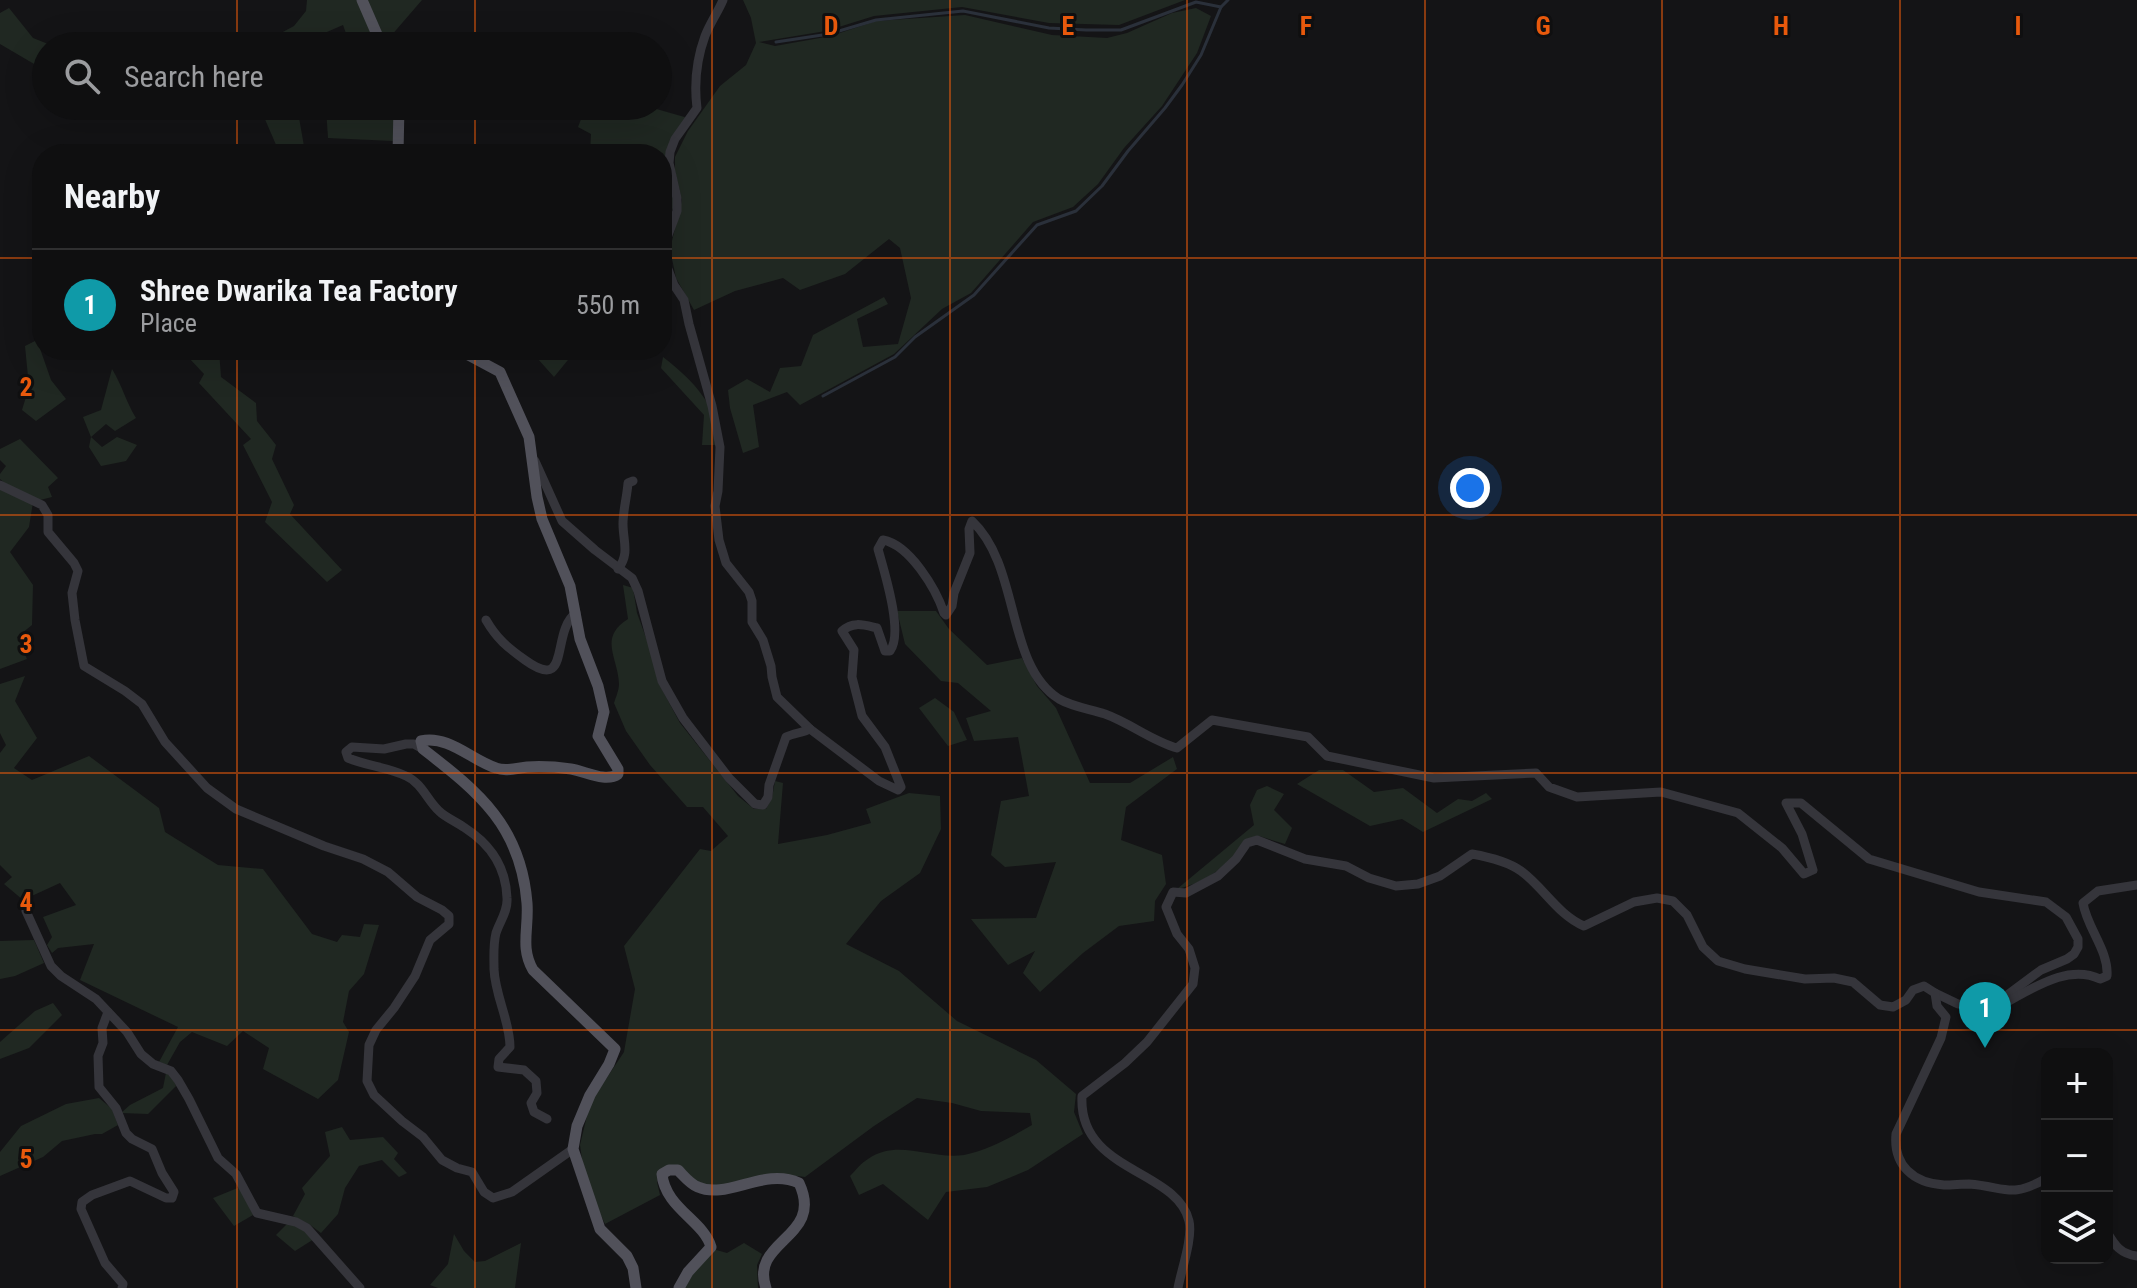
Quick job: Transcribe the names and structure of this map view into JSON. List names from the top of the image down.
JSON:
{
  "page": {
    "search": "Search here",
    "heading": "Nearby",
    "list": [
      {
        "mark": "1",
        "name": "Shree Dwarika Tea Factory",
        "note": "Place",
        "value": "550 m"
      }
    ],
    "pins": "1",
    "map_buttons": ["+", "−"]
  },
  "grid": {
    "columns": [
      "D",
      "E",
      "F",
      "G",
      "H",
      "I"
    ],
    "rows": [
      "2",
      "3",
      "4",
      "5"
    ]
  }
}
